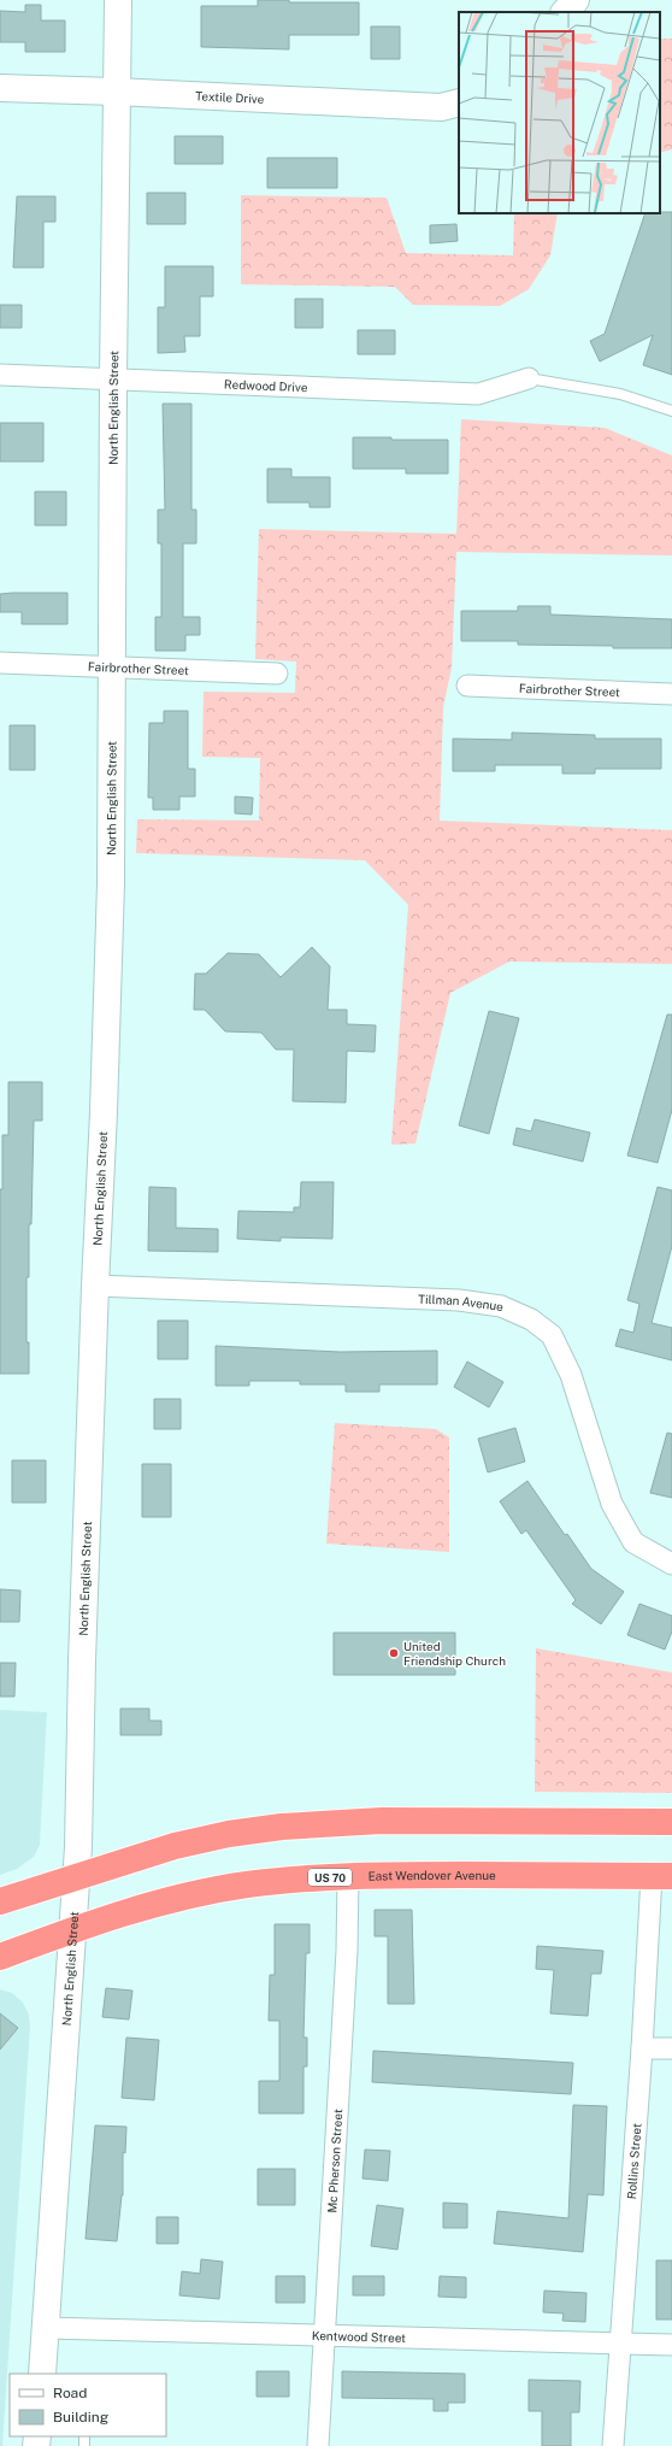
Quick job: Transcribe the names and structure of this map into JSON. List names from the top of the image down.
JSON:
{
  "streets": {
    "highway": ["East Wendover Avenue", "US 70"],
    "street": [
      "Textile Drive",
      "Redwood Drive",
      "North English Street",
      "Fairbrother Street",
      "Tillman Avenue",
      "Rollins Street",
      "Mc Pherson Street",
      "Kentwood Street"
    ]
  },
  "crossings": [
    ["Textile Drive", "North English Street"],
    ["Redwood Drive", "North English Street"],
    ["North English Street", "Fairbrother Street"],
    ["North English Street", "Tillman Avenue"],
    ["North English Street", "East Wendover Avenue"],
    ["North English Street", "Kentwood Street"],
    ["East Wendover Avenue", "Rollins Street"],
    ["East Wendover Avenue", "Mc Pherson Street"],
    ["Rollins Street", "Kentwood Street"],
    ["Mc Pherson Street", "Kentwood Street"]
  ],
  "places": ["United Friendship Church"],
  "legend": ["Road", "Building"]
}
